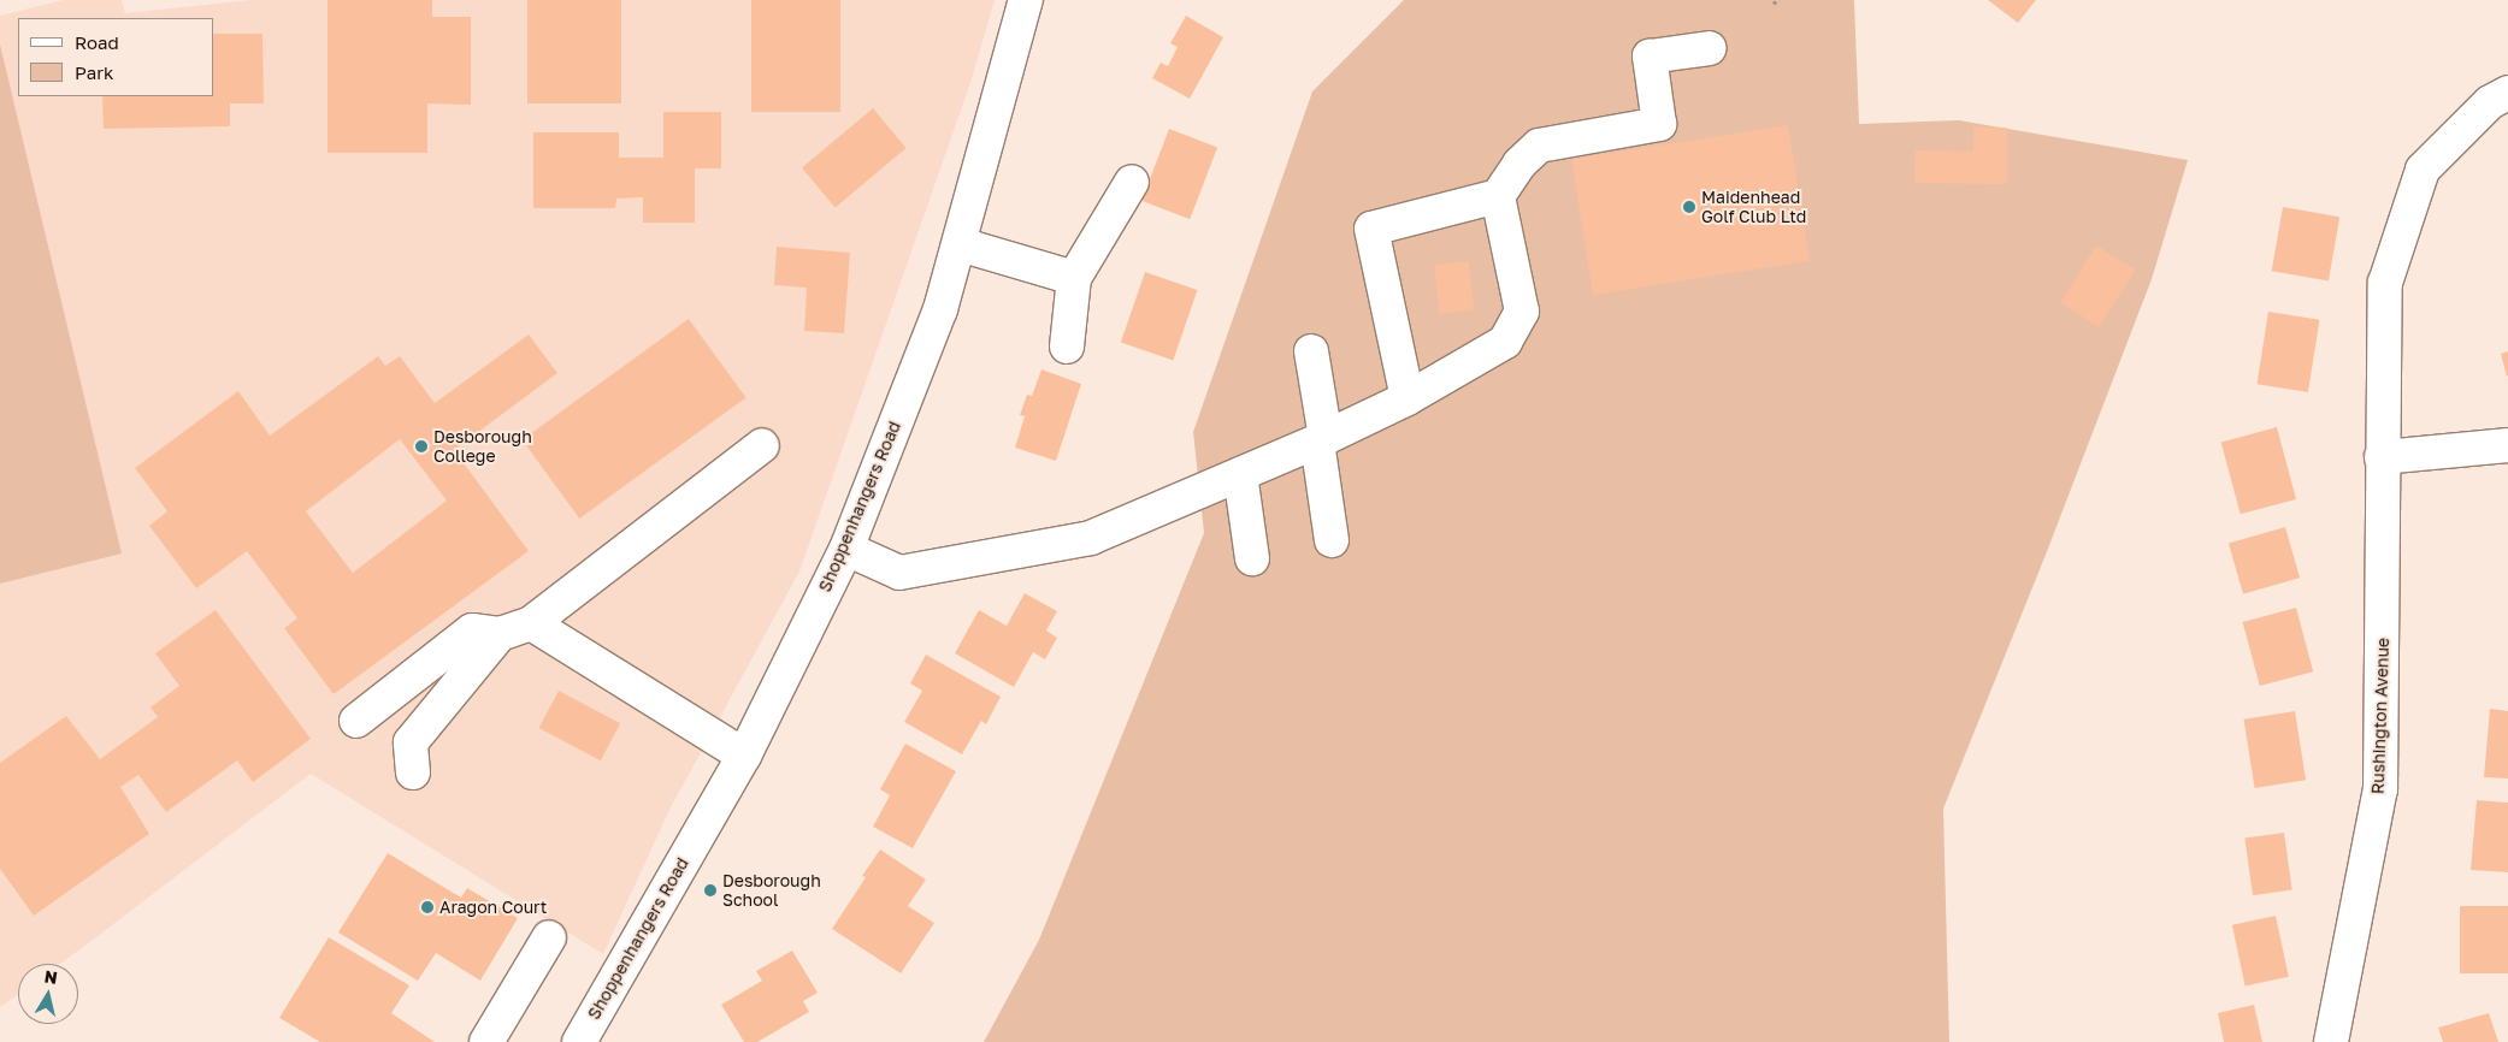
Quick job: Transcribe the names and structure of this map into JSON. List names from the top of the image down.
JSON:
{
  "streets": {
    "street": ["Shoppenhangers Road", "Rushington Avenue"]
  },
  "places": [
    "Maidenhead Golf Club Ltd",
    "Desborough College",
    "Desborough School",
    "Aragon Court"
  ],
  "legend": ["Road", "Park"],
  "north": "top"
}
